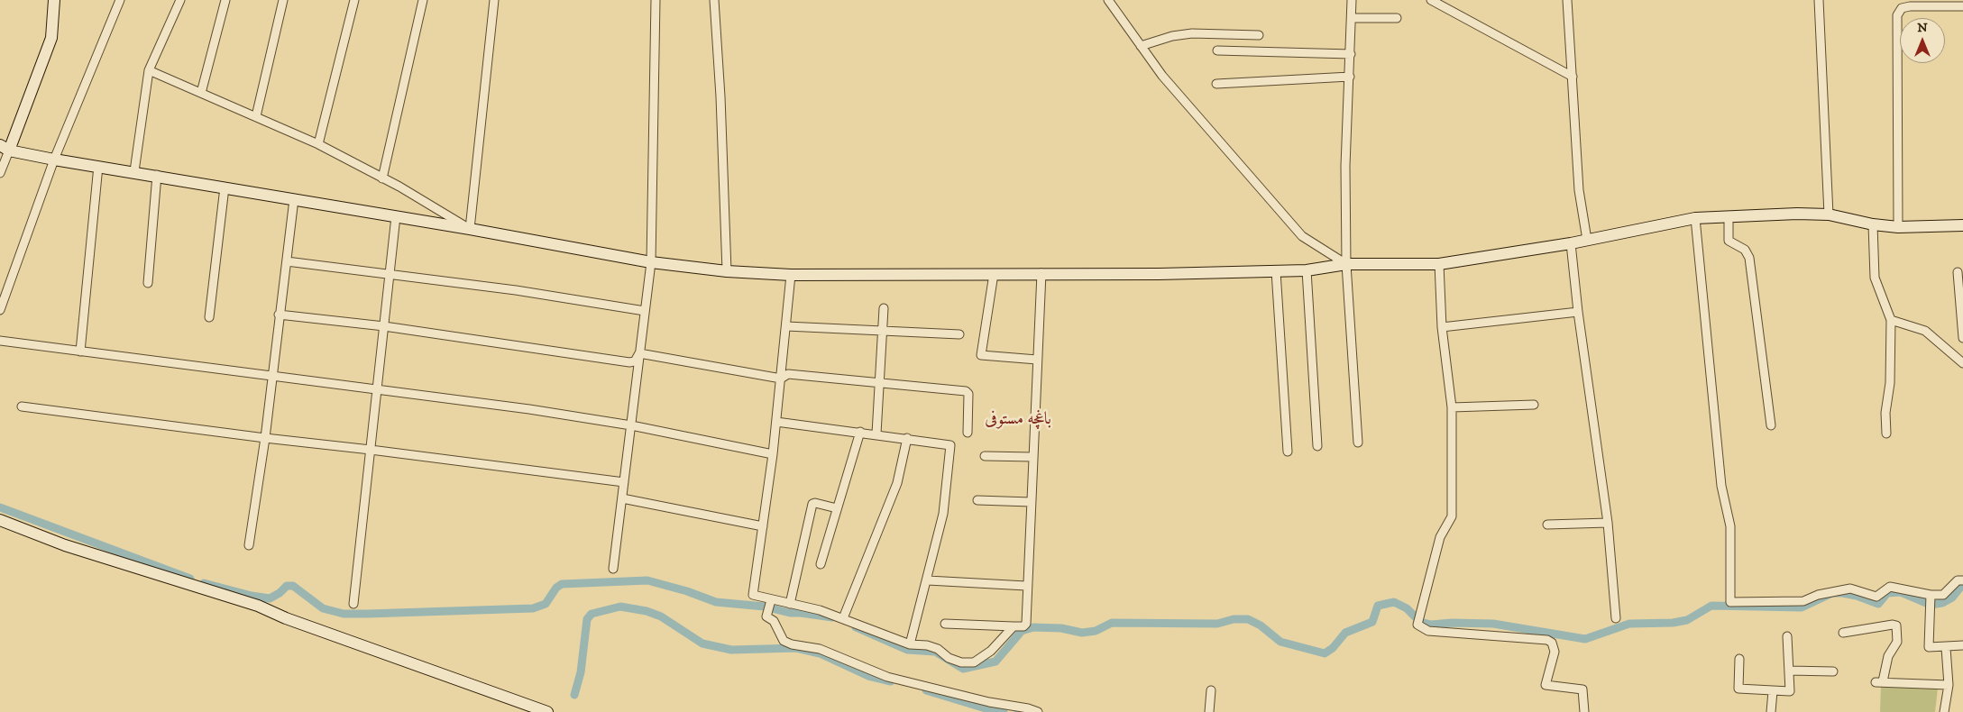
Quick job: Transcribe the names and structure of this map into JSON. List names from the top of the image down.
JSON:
{
  "districts": ["باغچه مستوفی"],
  "north": "top"
}
